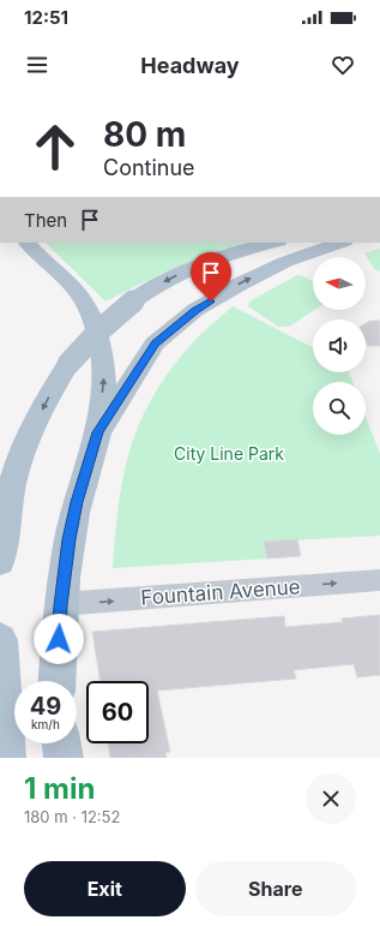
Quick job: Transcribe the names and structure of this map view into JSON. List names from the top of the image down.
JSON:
{
  "streets": {
    "street": ["Fountain Avenue"]
  },
  "one_way": ["Fountain Avenue"],
  "parks": ["City Line Park"],
  "north": "left",
  "page": {
    "status": "12:51",
    "header": "Headway",
    "turn": ["80 m", "Continue"],
    "then": "Then",
    "speed": "49 km/h",
    "limit": "60",
    "heading": ["1 min", "180 m · 12:52"],
    "buttons": ["Exit", "Share"]
  }
}
